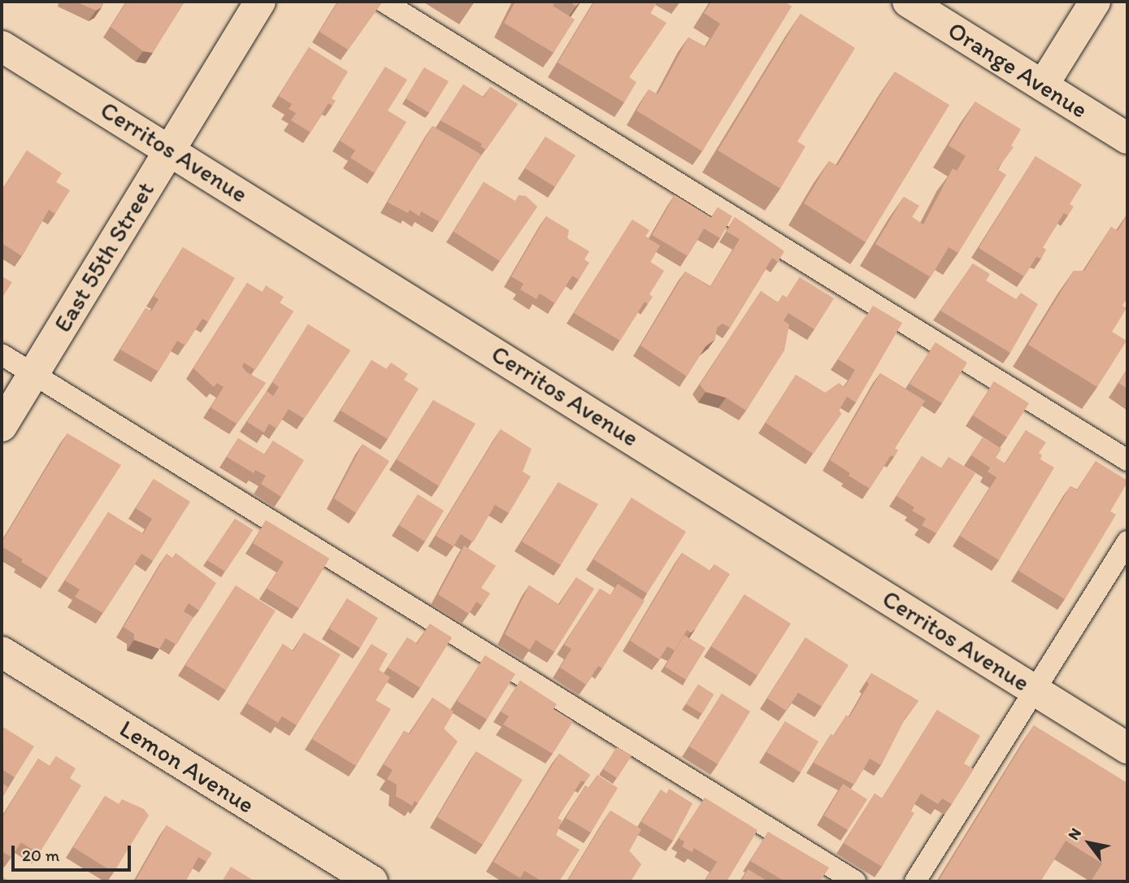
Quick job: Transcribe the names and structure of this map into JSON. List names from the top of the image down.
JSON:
{
  "streets": {
    "street": [
      "Orange Avenue",
      "Cerritos Avenue",
      "East 55th Street",
      "Lemon Avenue"
    ]
  },
  "crossings": [
    ["Cerritos Avenue", "East 55th Street"]
  ],
  "scale_bar": "20 m",
  "north": "top left"
}
